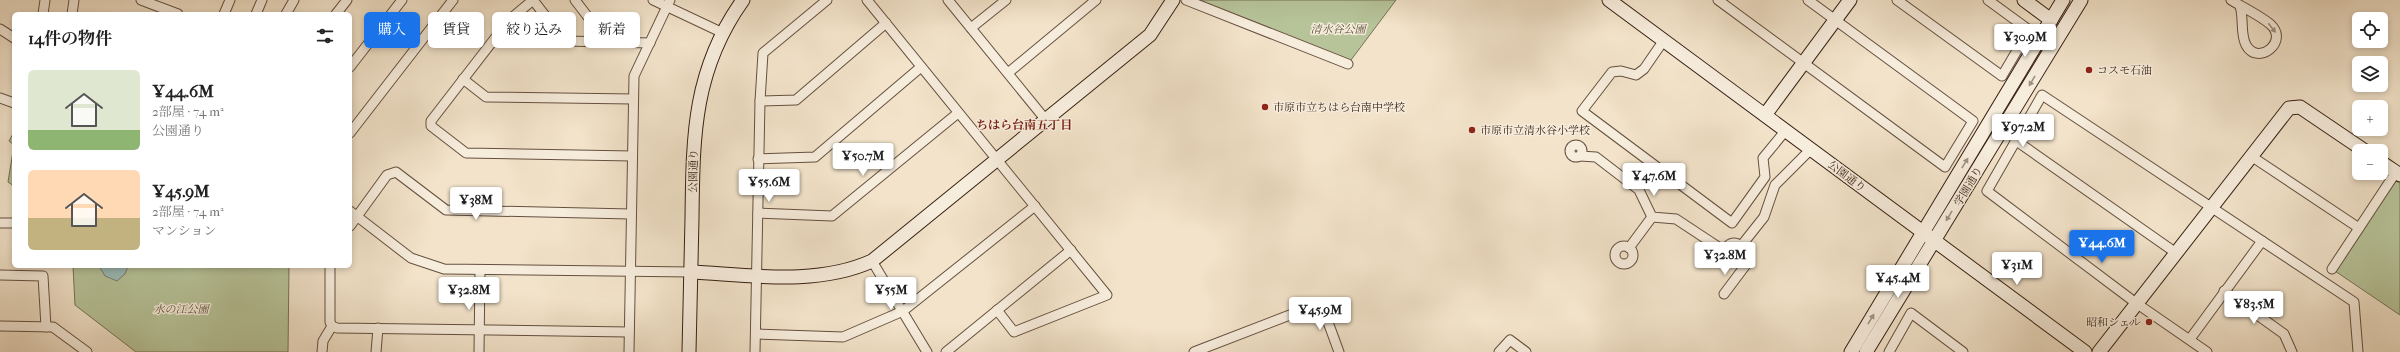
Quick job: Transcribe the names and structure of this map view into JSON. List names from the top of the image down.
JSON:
{
  "streets": {
    "street": ["公園通り", "学園通り"]
  },
  "crossings": [
    ["公園通り", "学園通り"]
  ],
  "districts": ["ちはら台南五丁目"],
  "parks": ["清水谷公園", "水の江公園"],
  "places": [
    "コスモ石油",
    "市原市立ちはら台南中学校",
    "市原市立清水谷小学校",
    "昭和シェル"
  ],
  "page": {
    "map_buttons": ["+", "−"],
    "chip": [
      "購入",
      "賃貸",
      "絞り込み",
      "新着"
    ],
    "heading": "14件の物件",
    "price": [
      "¥30.9M",
      "¥97.2M",
      "¥50.7M",
      "¥47.6M",
      "¥55.6M",
      "¥38M",
      "¥44.6M",
      "¥32.8M",
      "¥31M",
      "¥45.4M",
      "¥32.8M",
      "¥55M",
      "¥83.5M",
      "¥45.9M"
    ],
    "list": [
      {
        "name": "¥44.6M",
        "note": "2部屋 · 74 m² · 公園通り"
      },
      {
        "name": "¥45.9M",
        "note": "2部屋 · 74 m² · マンション"
      }
    ]
  }
}
